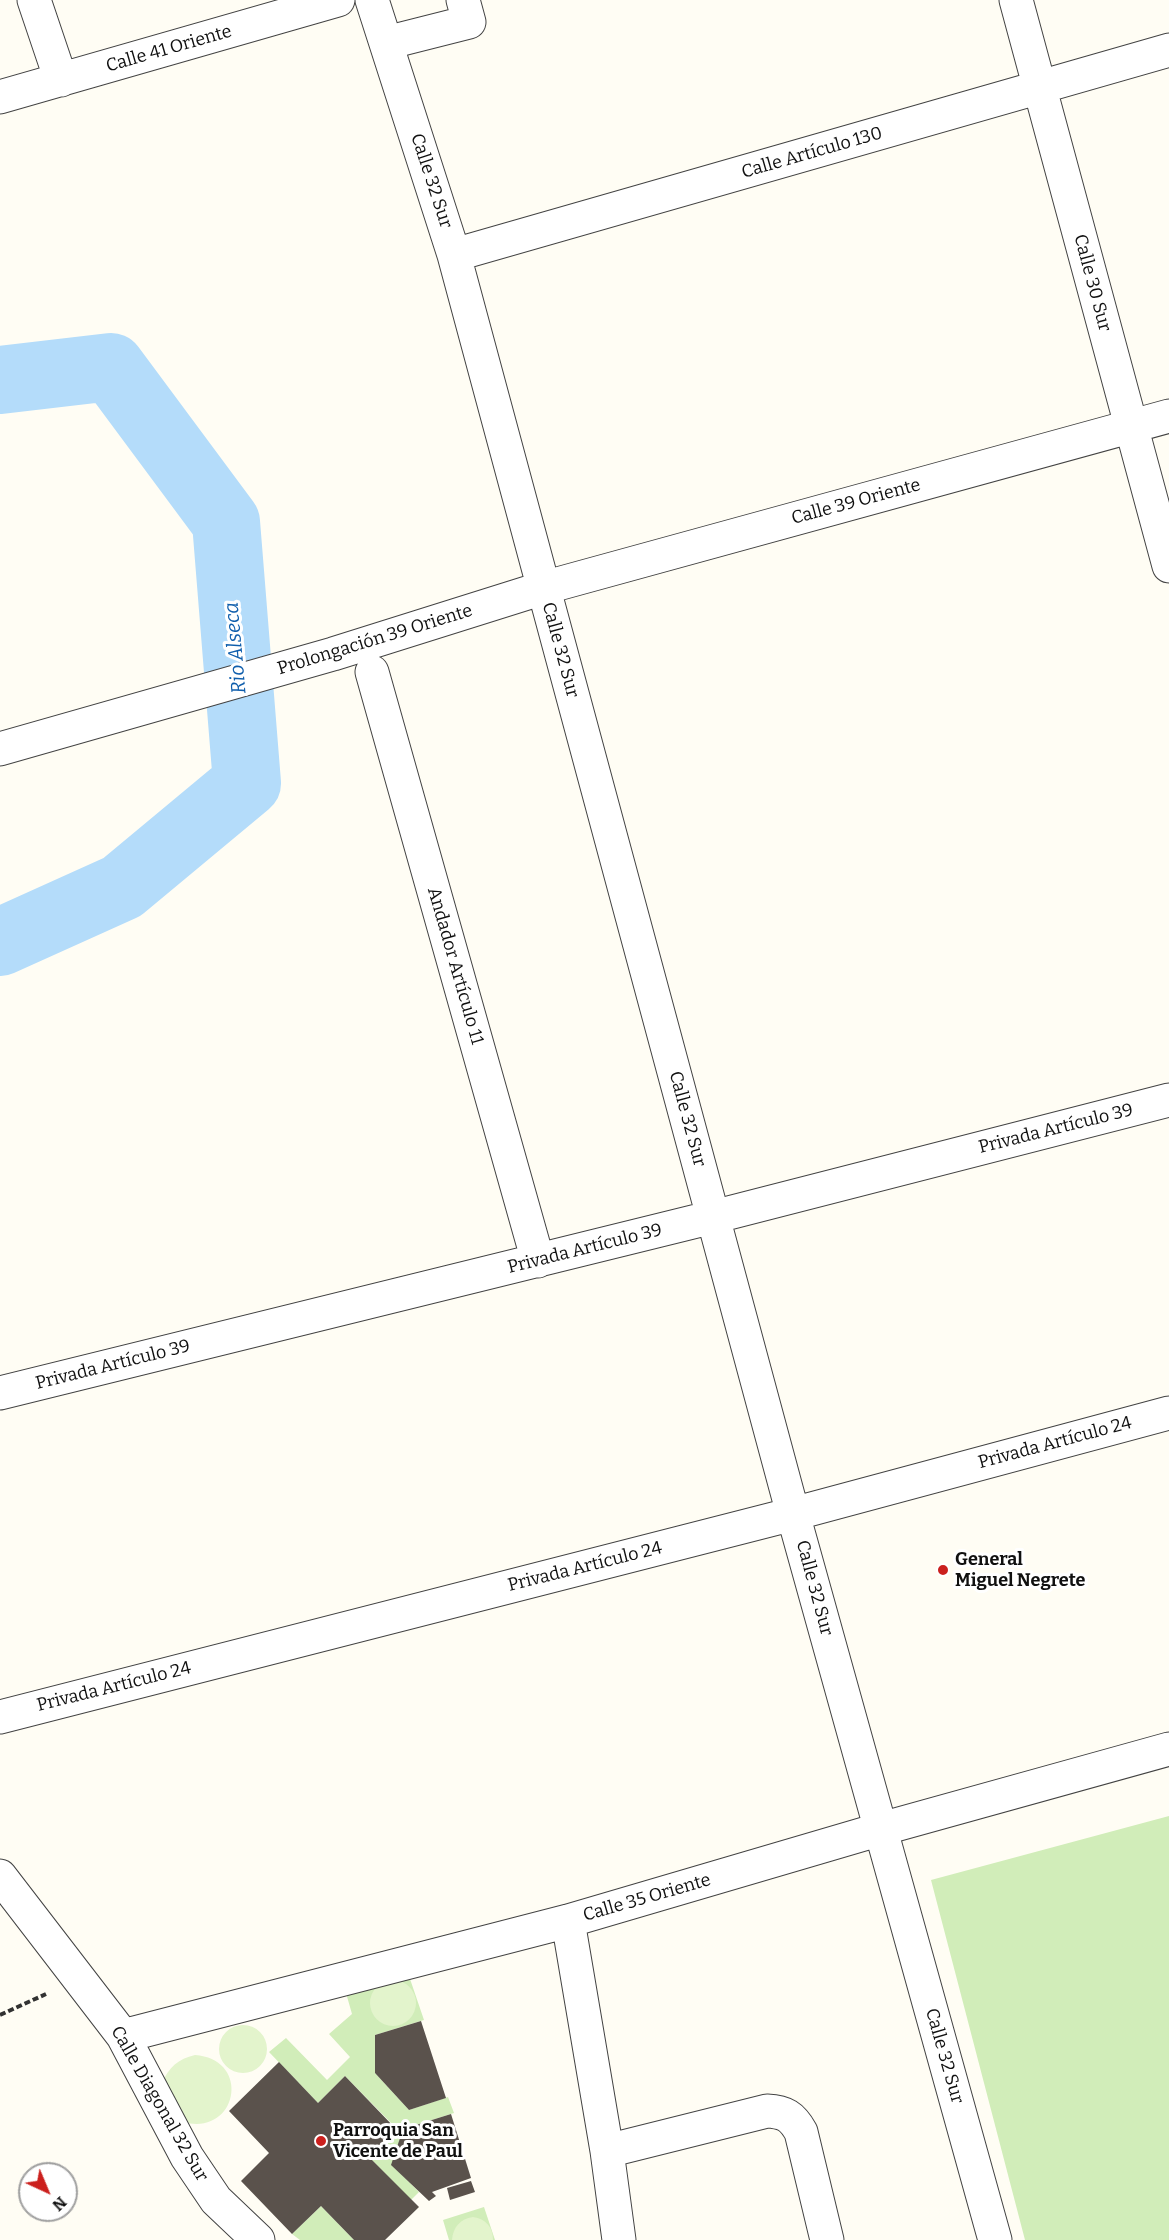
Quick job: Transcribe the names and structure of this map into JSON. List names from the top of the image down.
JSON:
{
  "streets": {
    "street": [
      "Calle 41 Oriente",
      "Calle Artículo 130",
      "Calle 32 Sur",
      "Calle 30 Sur",
      "Calle 39 Oriente",
      "Prolongación 39 Oriente",
      "Andador Artículo 11",
      "Privada Artículo 39",
      "Privada Artículo 24",
      "Calle 35 Oriente",
      "Calle Diagonal 32 Sur"
    ]
  },
  "crossings": [
    ["Calle Artículo 130", "Calle 32 Sur"],
    ["Calle Artículo 130", "Calle 30 Sur"],
    ["Calle 32 Sur", "Calle 39 Oriente"],
    ["Calle 32 Sur", "Prolongación 39 Oriente"],
    ["Calle 32 Sur", "Privada Artículo 39"],
    ["Calle 32 Sur", "Privada Artículo 24"],
    ["Calle 32 Sur", "Calle 35 Oriente"],
    ["Calle 30 Sur", "Calle 39 Oriente"],
    ["Calle 39 Oriente", "Prolongación 39 Oriente"],
    ["Andador Artículo 11", "Privada Artículo 39"],
    ["Calle 35 Oriente", "Calle Diagonal 32 Sur"]
  ],
  "water": ["Rio Alseca"],
  "places": ["General Miguel Negrete", "Parroquia San Vicente de Paul"],
  "north": "bottom right"
}
